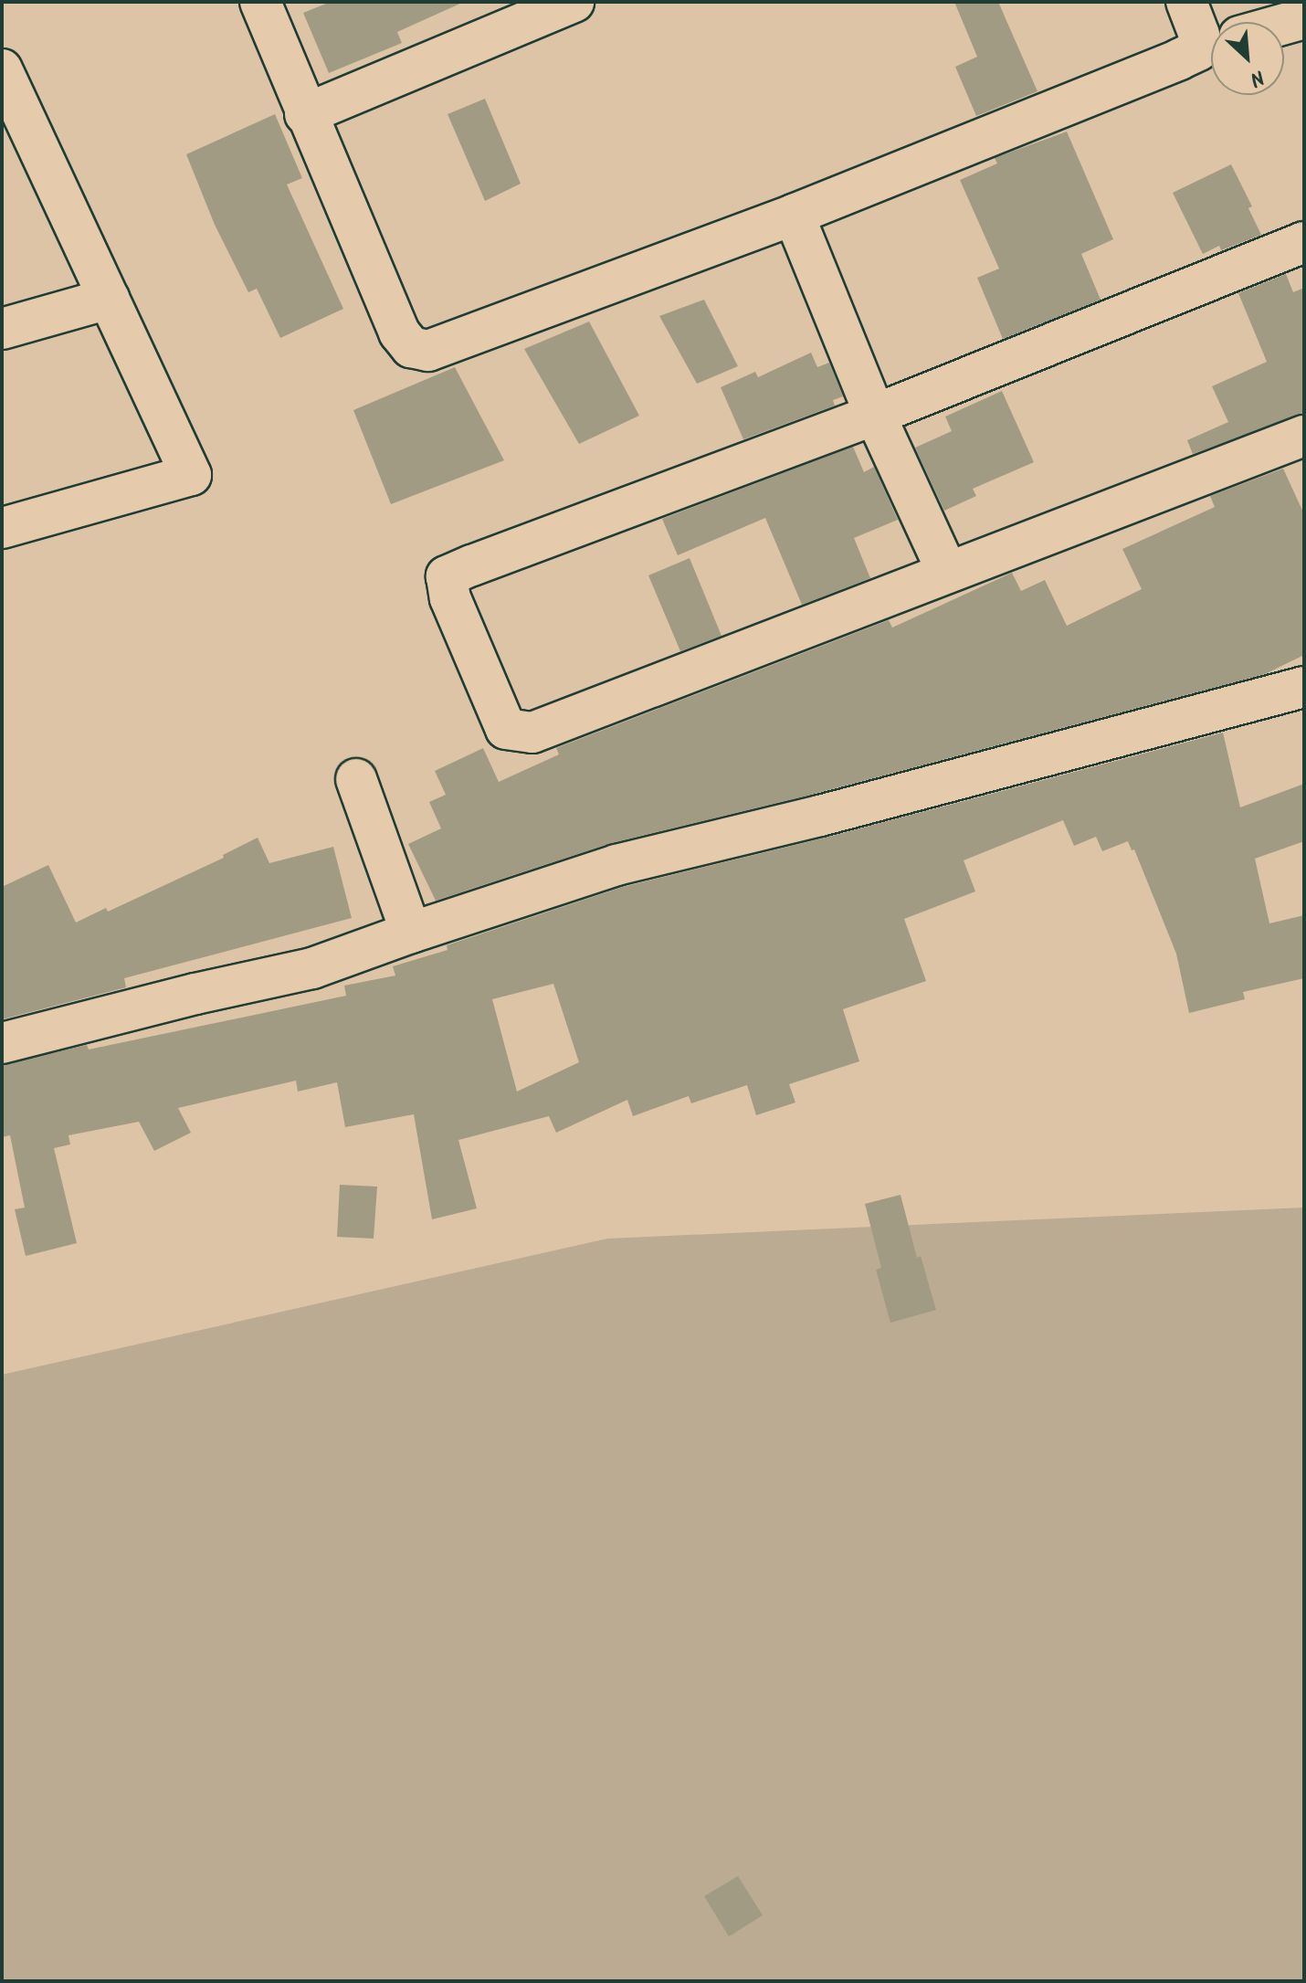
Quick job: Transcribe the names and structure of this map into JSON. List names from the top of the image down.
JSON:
{
  "north": "bottom right"
}
